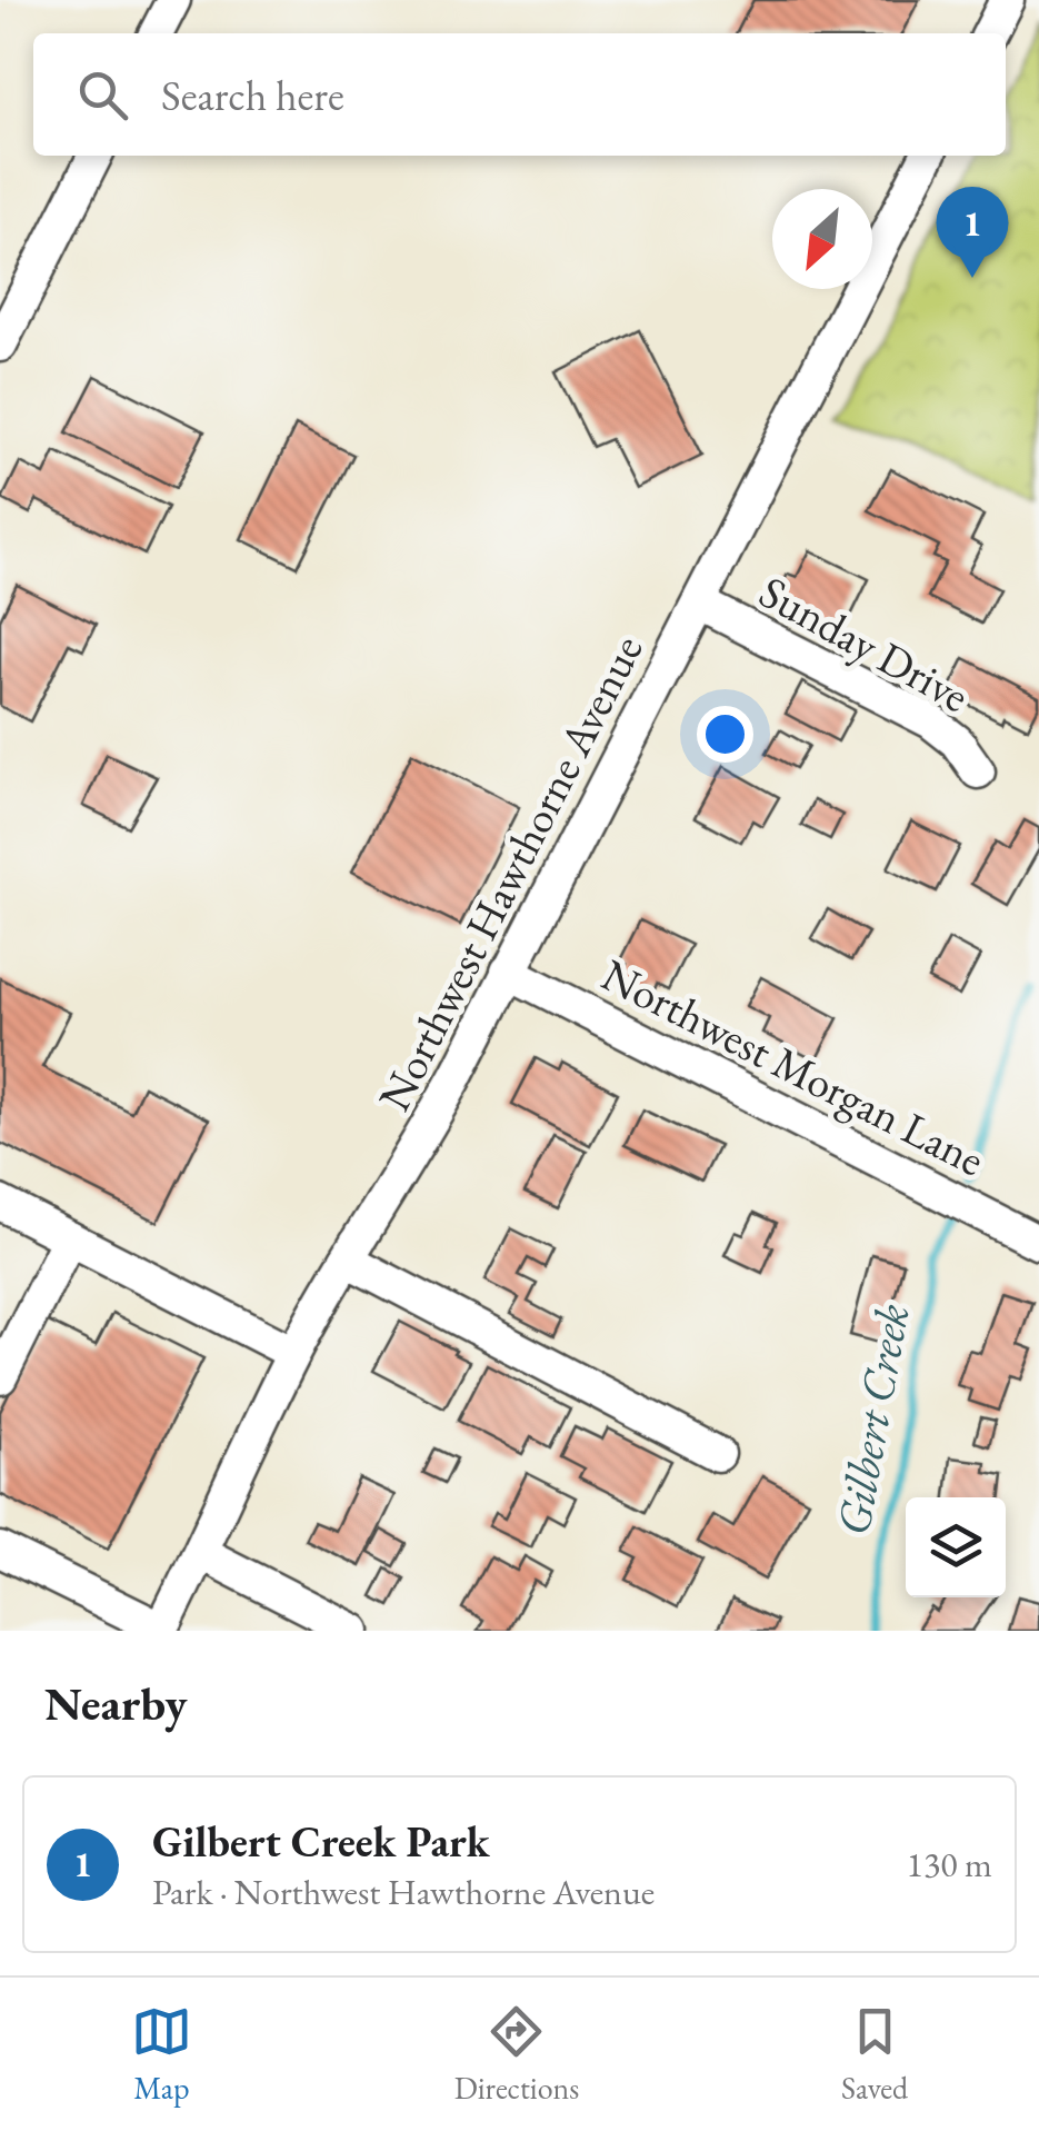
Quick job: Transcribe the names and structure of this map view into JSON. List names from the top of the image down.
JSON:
{
  "streets": {
    "street": ["Sunday Drive", "Northwest Hawthorne Avenue", "Northwest Morgan Lane"]
  },
  "crossings": [
    ["Sunday Drive", "Northwest Hawthorne Avenue"],
    ["Northwest Hawthorne Avenue", "Northwest Morgan Lane"]
  ],
  "water": ["Gilbert Creek"],
  "north": "bottom left",
  "page": {
    "search": "Search here",
    "pins": "1",
    "heading": "Nearby",
    "list": [
      {
        "mark": "1",
        "name": "Gilbert Creek Park",
        "note": "Park · Northwest Hawthorne Avenue",
        "value": "130 m"
      }
    ],
    "nav": ["Map", "Directions", "Saved"]
  }
}
